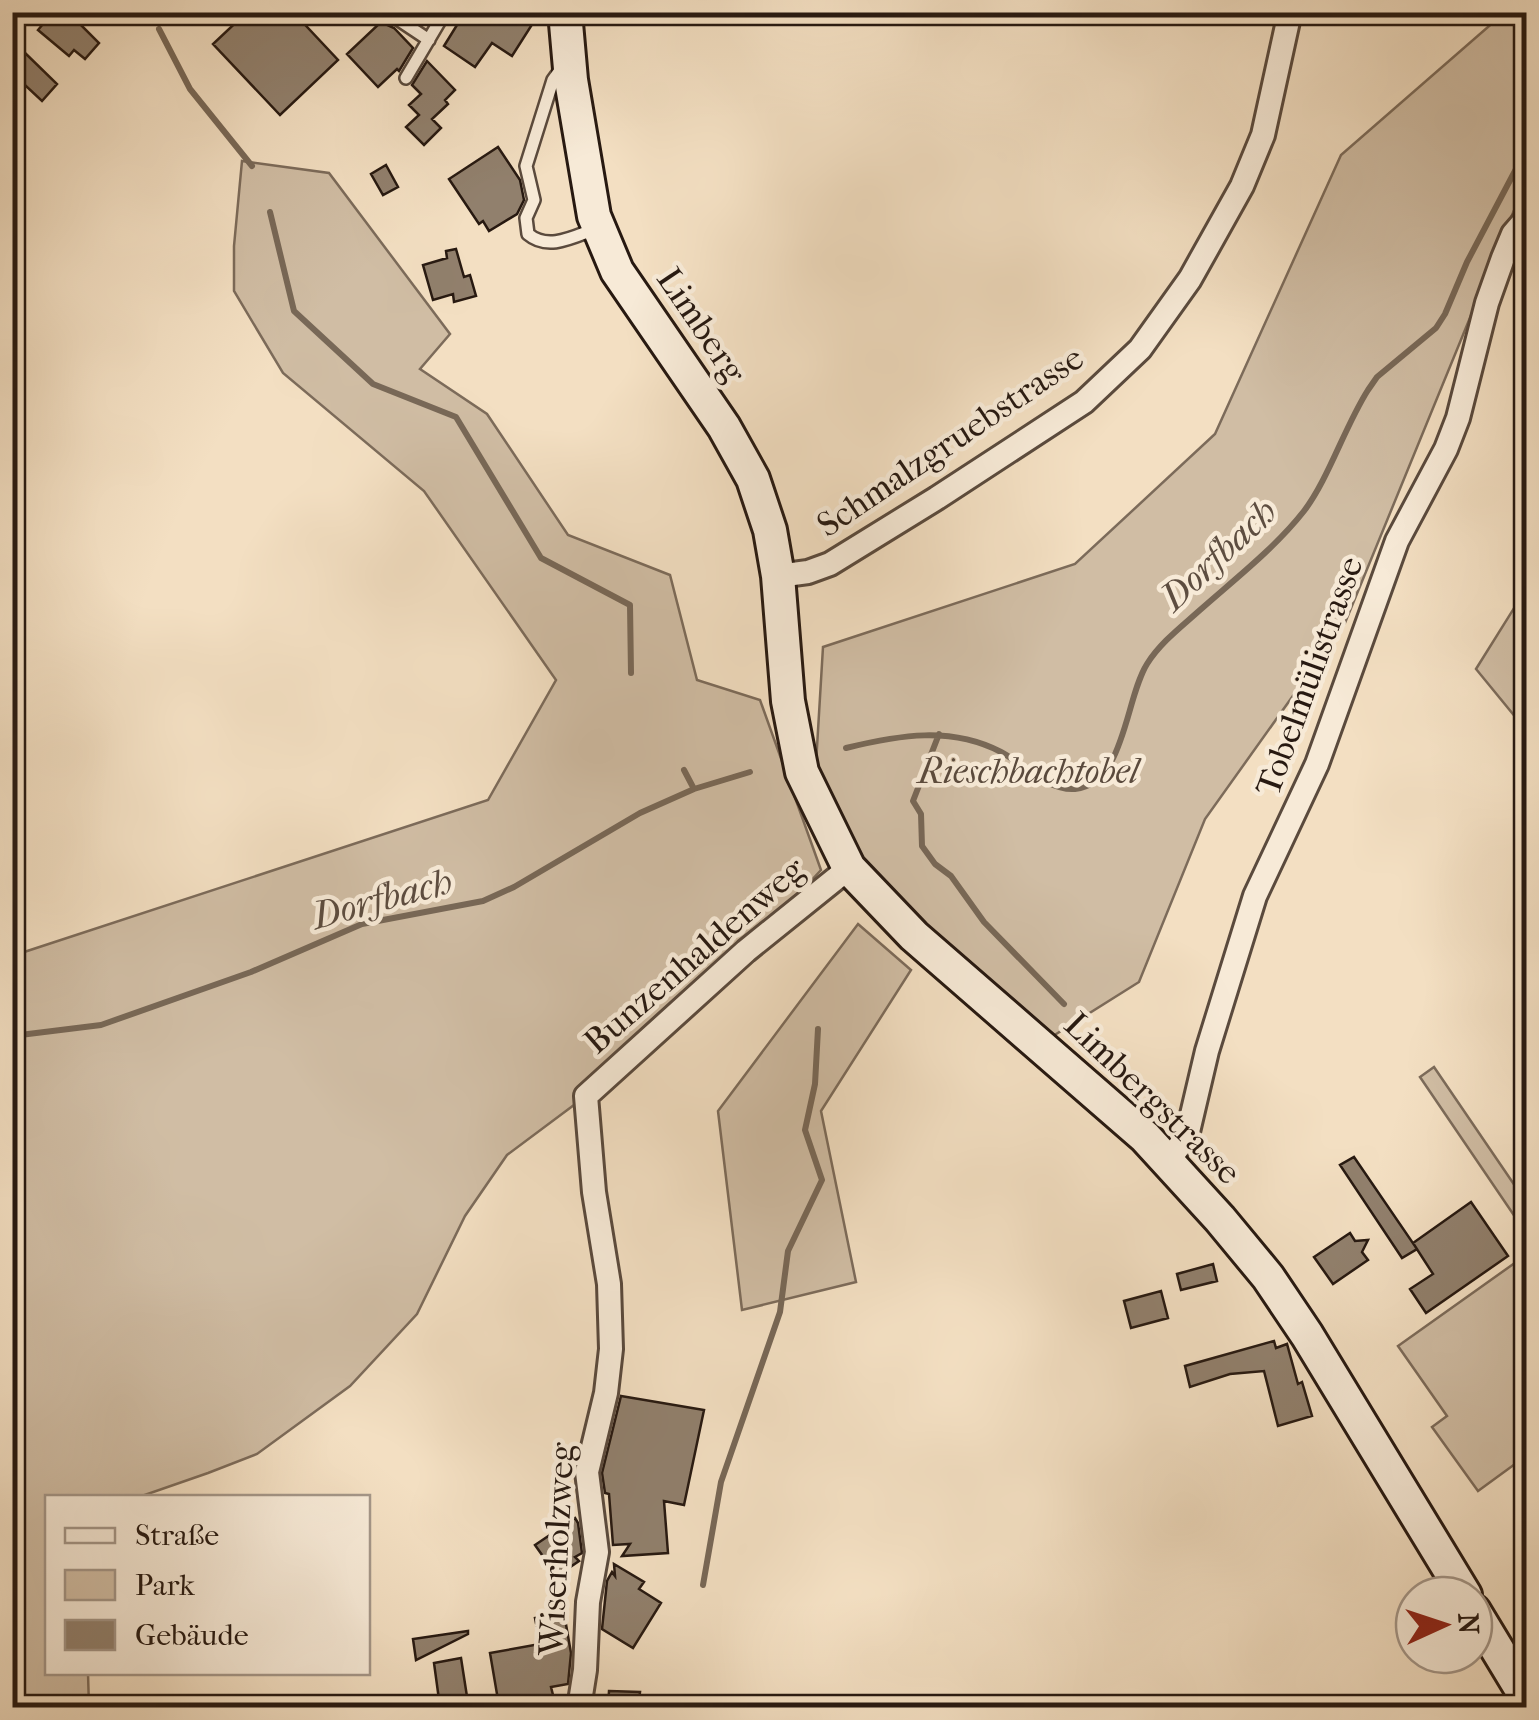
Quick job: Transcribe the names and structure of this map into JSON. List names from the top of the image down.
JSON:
{
  "streets": {
    "street": [
      "Limberg",
      "Schmalzgruebstrasse",
      "Tobelmülistrasse",
      "Bunzenhaldenweg",
      "Limbergstrasse",
      "Wiserholzweg"
    ]
  },
  "crossings": [
    ["Limberg", "Schmalzgruebstrasse"],
    ["Limberg", "Limbergstrasse"],
    ["Tobelmülistrasse", "Limbergstrasse"],
    ["Bunzenhaldenweg", "Limbergstrasse"],
    ["Bunzenhaldenweg", "Wiserholzweg"]
  ],
  "water": ["Dorfbach"],
  "parks": ["Rieschbachtobel"],
  "legend": ["Straße", "Park", "Gebäude"],
  "north": "right"
}
